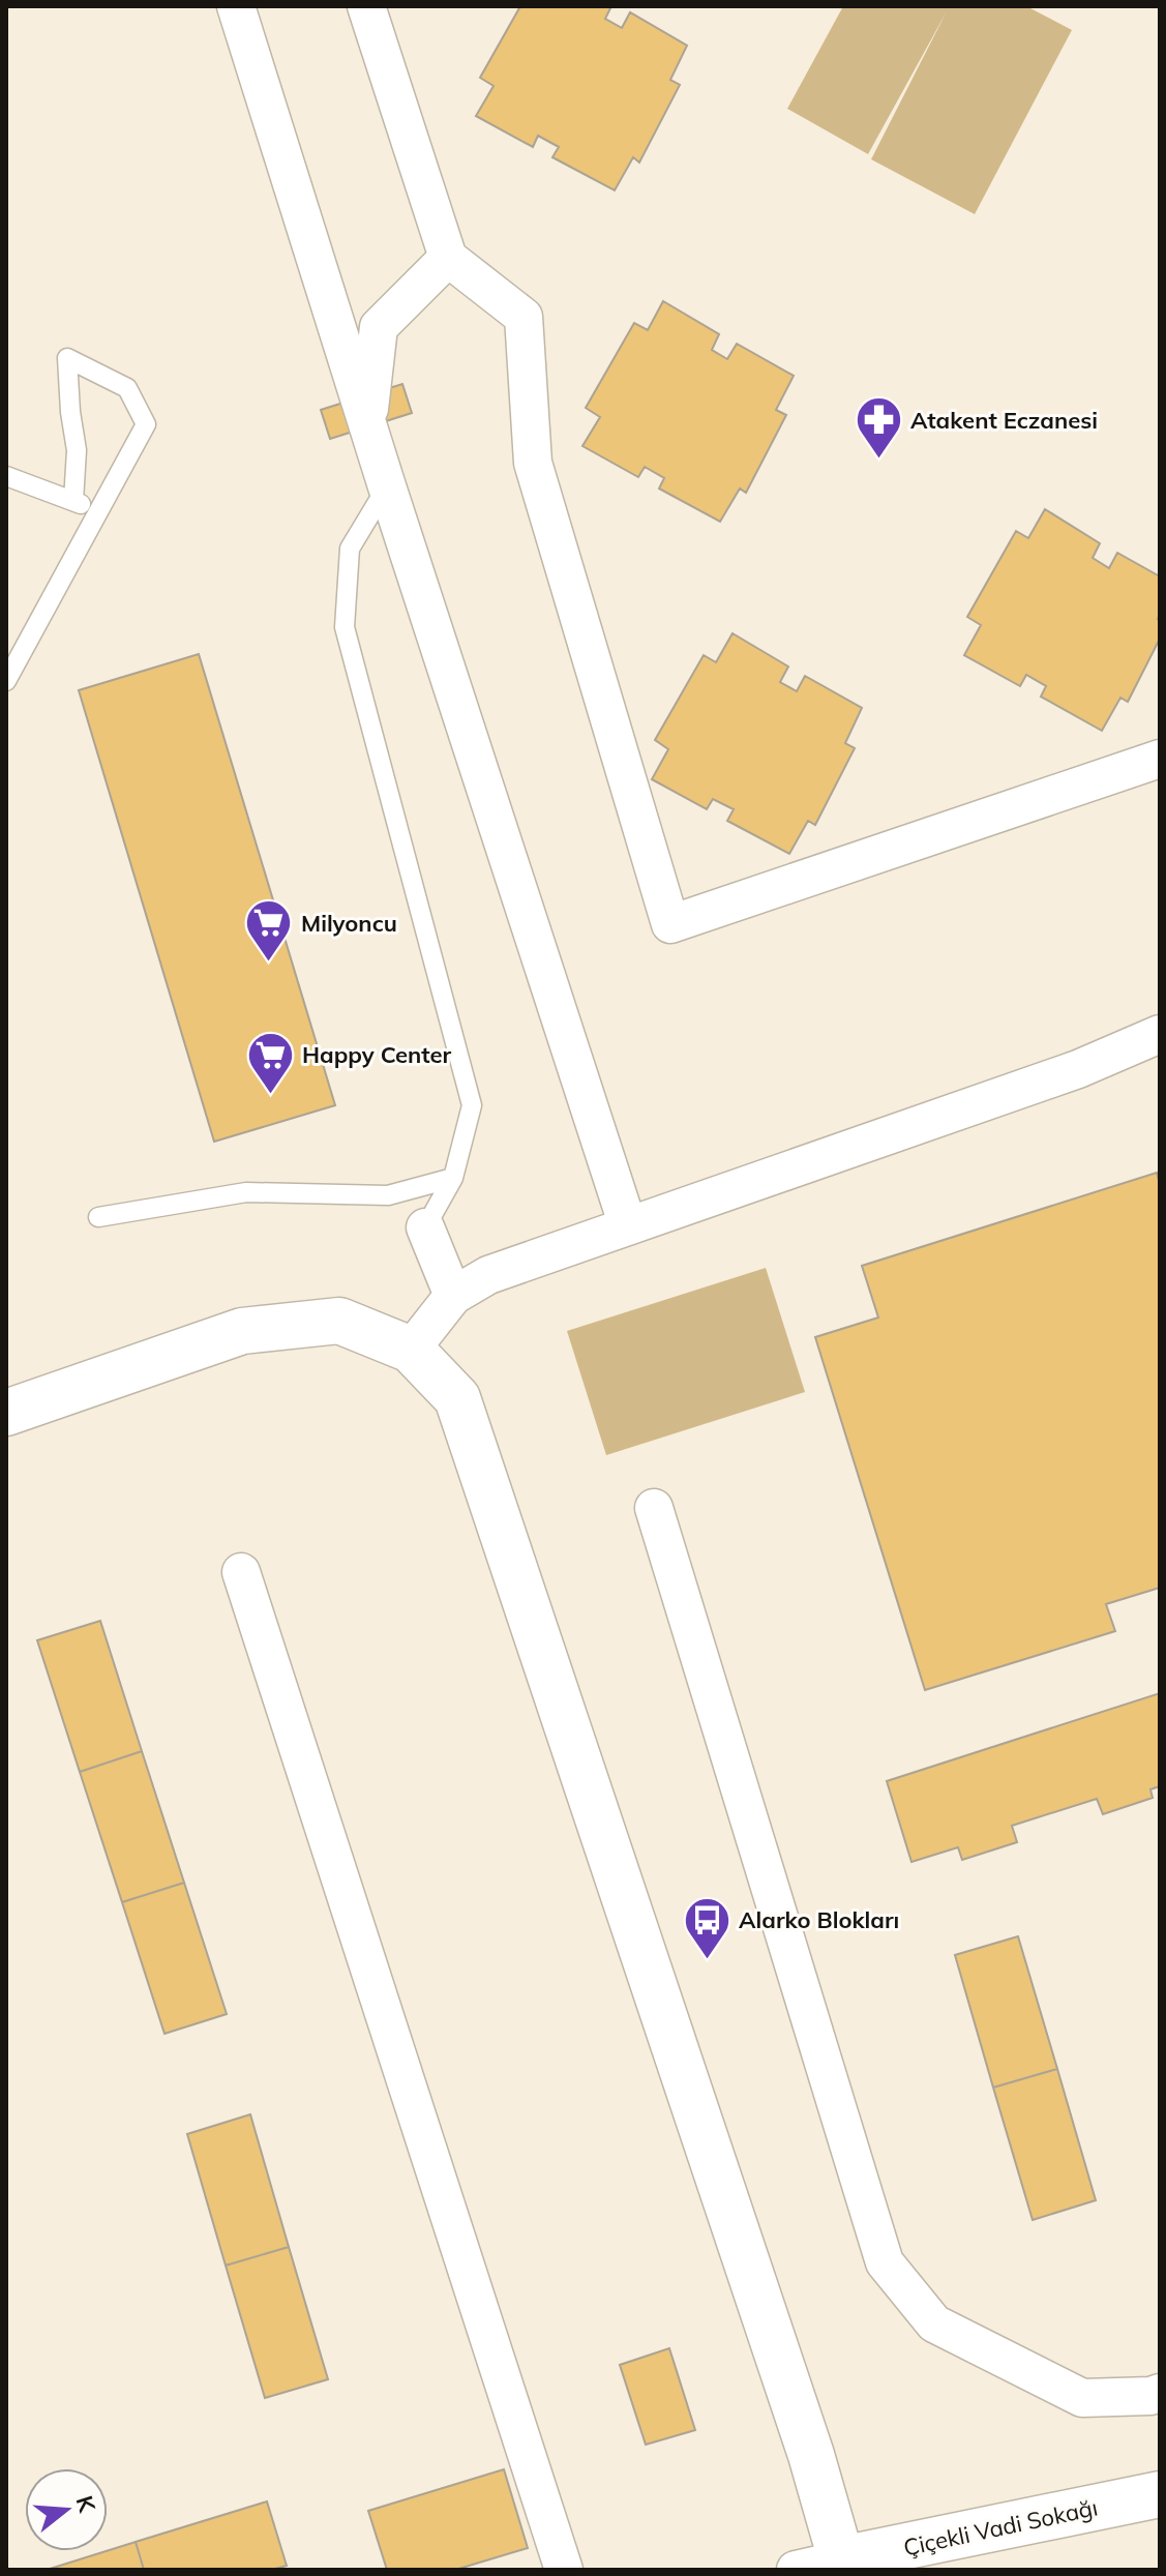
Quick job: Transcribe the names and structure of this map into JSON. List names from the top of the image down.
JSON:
{
  "streets": {
    "street": ["Çiçekli Vadi Sokağı"]
  },
  "places": {
    "pharmacy": ["Atakent Eczanesi"],
    "supermarket": ["Milyoncu", "Happy Center"],
    "bus stop": ["Alarko Blokları"]
  },
  "north": "right"
}
